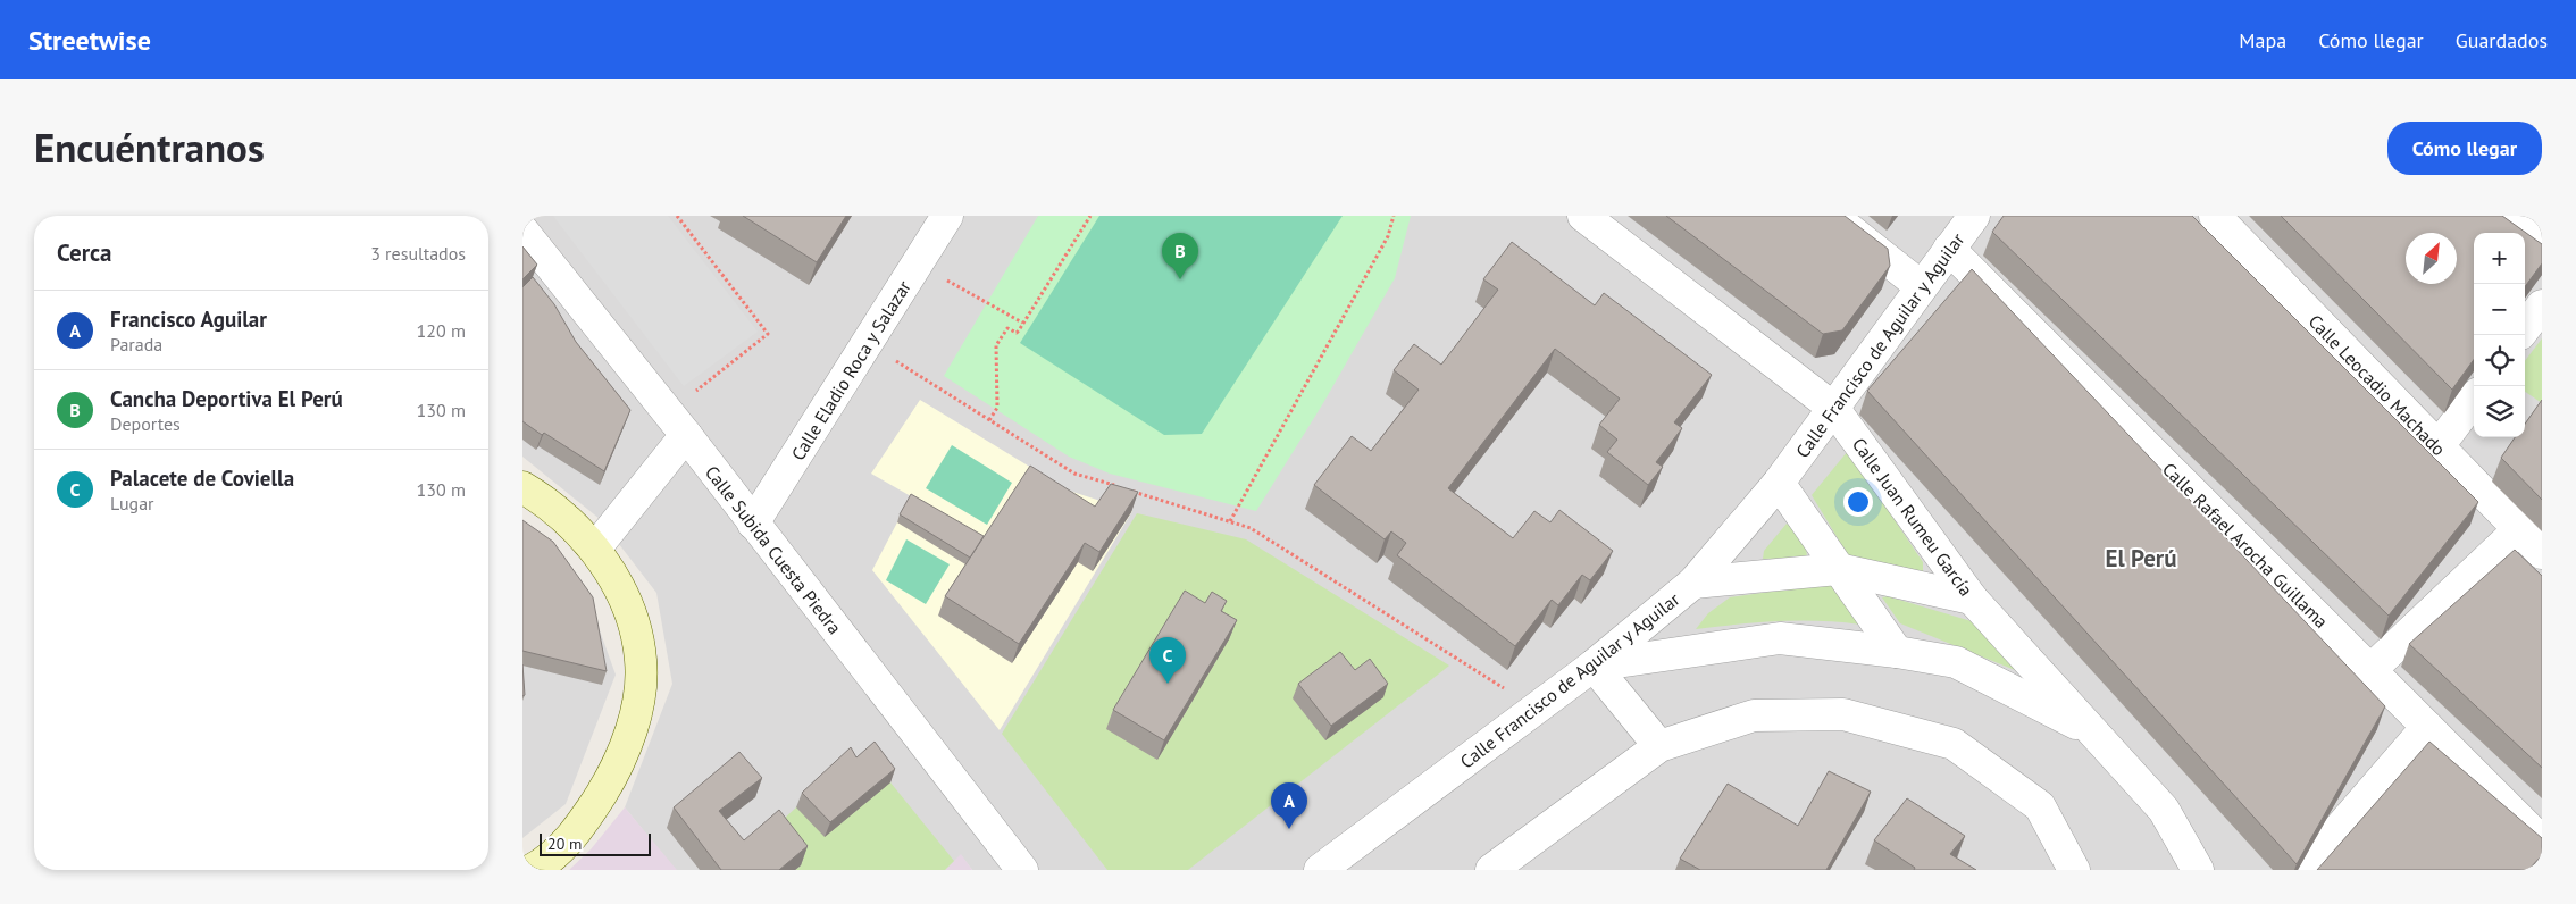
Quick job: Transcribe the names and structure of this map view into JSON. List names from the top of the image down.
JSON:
{
  "streets": {
    "street": [
      "Calle Francisco de Aguilar y Aguilar",
      "Calle Eladio Roca y Salazar",
      "Calle Leocadio Machado",
      "Calle Juan Rumeu García",
      "Calle Rafael Arocha Guillama",
      "Calle Subida Cuesta Piedra"
    ]
  },
  "crossings": [
    ["Calle Francisco de Aguilar y Aguilar", "Calle Juan Rumeu García"],
    ["Calle Francisco de Aguilar y Aguilar", "Calle Rafael Arocha Guillama"],
    ["Calle Eladio Roca y Salazar", "Calle Subida Cuesta Piedra"]
  ],
  "districts": ["El Perú"],
  "scale_bar": "20 m",
  "north": "top right",
  "page": {
    "header": "Streetwise",
    "nav": ["Mapa", "Cómo llegar", "Guardados"],
    "title": "Encuéntranos",
    "buttons": "Cómo llegar",
    "heading": ["Cerca", "3 resultados"],
    "map_buttons": ["+", "−"],
    "pins": ["B", "C", "A"],
    "list": [
      {
        "mark": "A",
        "name": "Francisco Aguilar",
        "note": "Parada",
        "value": "120 m"
      },
      {
        "mark": "B",
        "name": "Cancha Deportiva El Perú",
        "note": "Deportes",
        "value": "130 m"
      },
      {
        "mark": "C",
        "name": "Palacete de Coviella",
        "note": "Lugar",
        "value": "130 m"
      }
    ],
    "scale": "20 m"
  }
}
